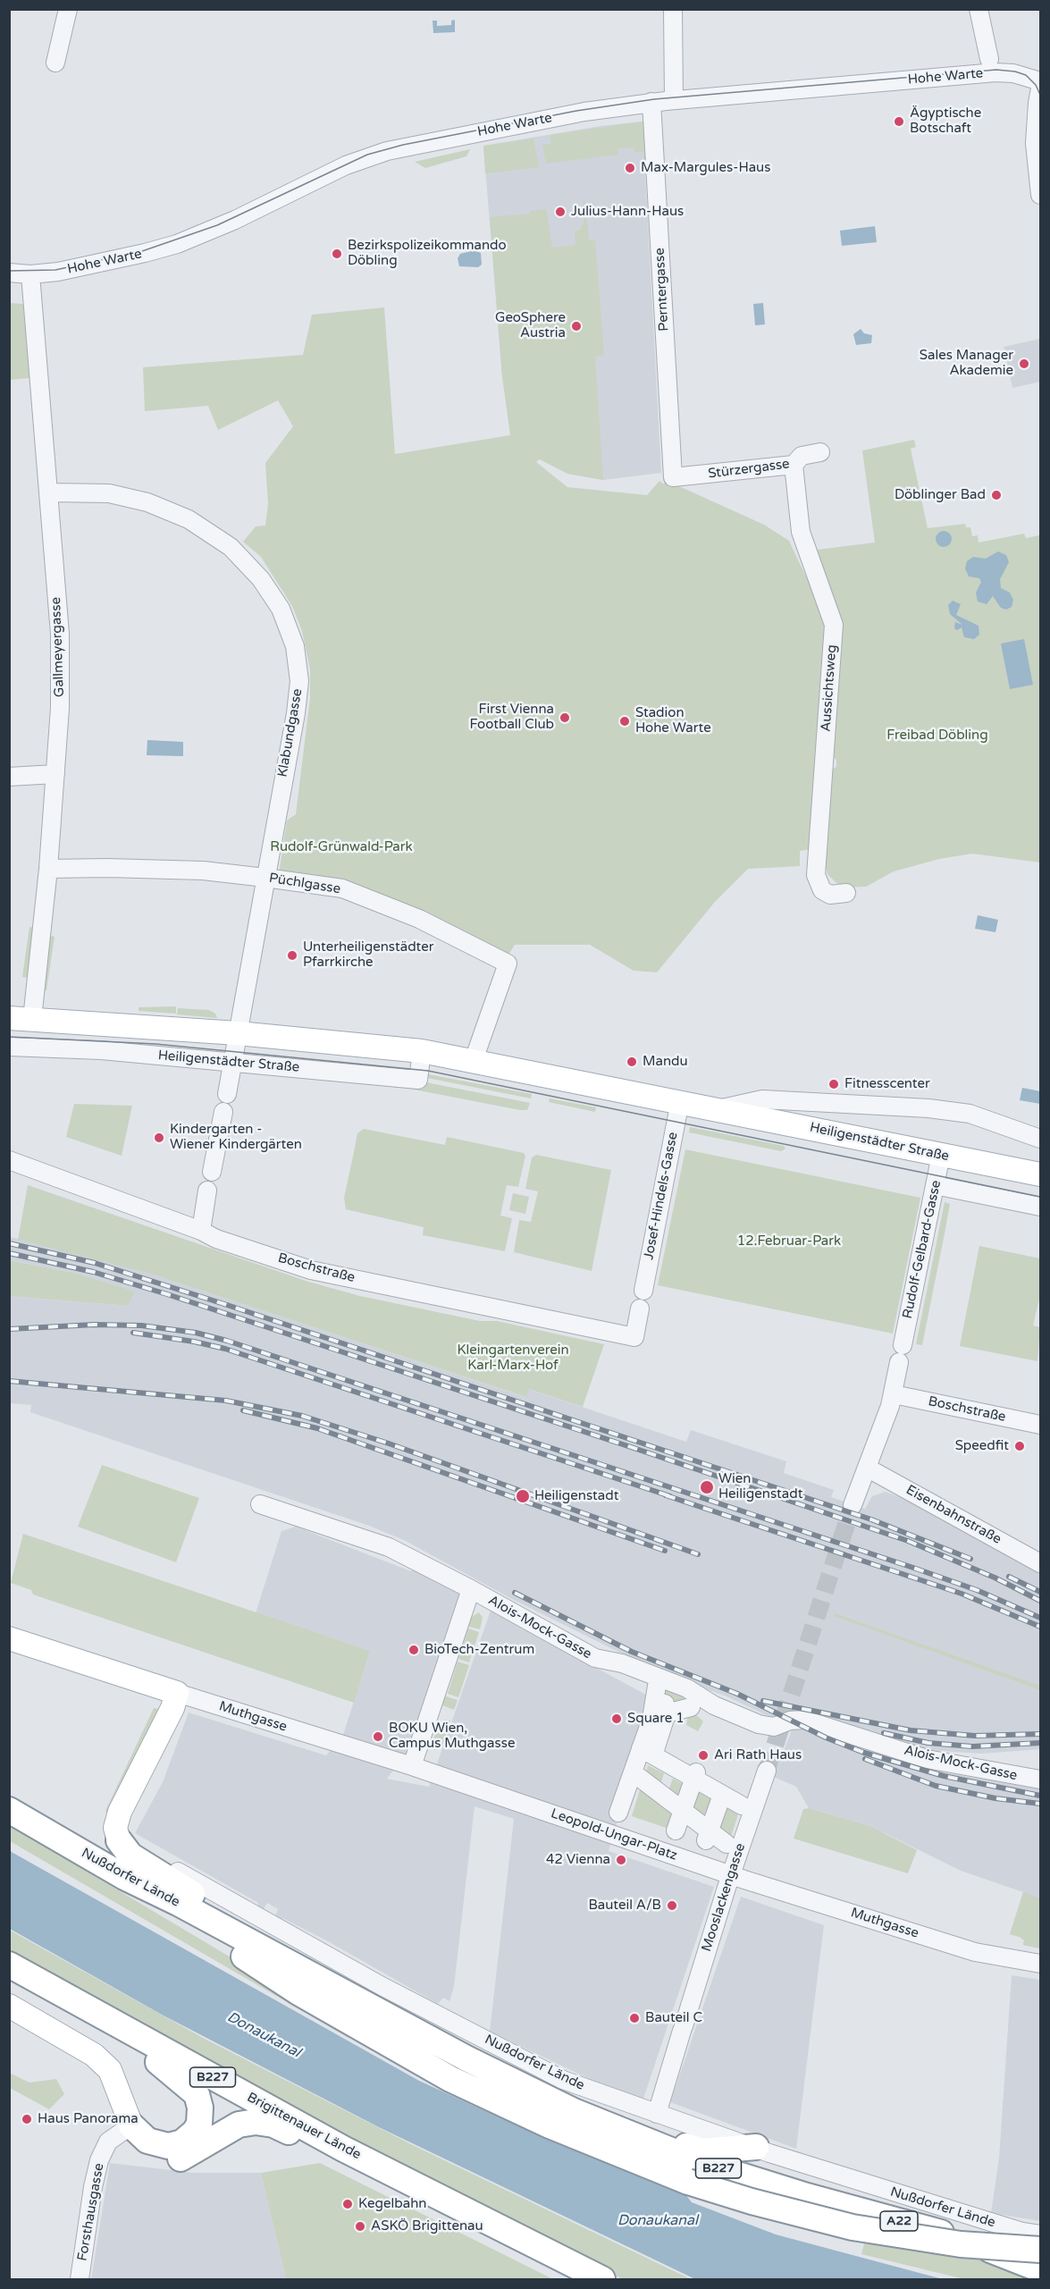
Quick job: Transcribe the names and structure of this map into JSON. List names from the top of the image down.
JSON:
{
  "streets": {
    "highway": [
      "Nußdorfer Lände",
      "B227",
      "Brigittenauer Lände",
      "A22"
    ],
    "main road": ["Heiligenstädter Straße", "Muthgasse"],
    "street": [
      "Hohe Warte",
      "Perntergasse",
      "Stürzergasse",
      "Gallmeyergasse",
      "Aussichtsweg",
      "Klabundgasse",
      "Püchlgasse",
      "Josef-Hindels-Gasse",
      "Rudolf-Gelbard-Gasse",
      "Boschstraße",
      "Eisenbahnstraße",
      "Alois-Mock-Gasse",
      "Leopold-Ungar-Platz",
      "Mooslackengasse",
      "Forsthausgasse"
    ]
  },
  "crossings": [
    ["Hohe Warte", "Perntergasse"],
    ["Hohe Warte", "Gallmeyergasse"],
    ["Perntergasse", "Stürzergasse"],
    ["Stürzergasse", "Aussichtsweg"],
    ["Gallmeyergasse", "Klabundgasse"],
    ["Gallmeyergasse", "Püchlgasse"],
    ["Gallmeyergasse", "Heiligenstädter Straße"],
    ["Klabundgasse", "Püchlgasse"],
    ["Klabundgasse", "Heiligenstädter Straße"],
    ["Püchlgasse", "Heiligenstädter Straße"],
    ["Heiligenstädter Straße", "Josef-Hindels-Gasse"],
    ["Heiligenstädter Straße", "Rudolf-Gelbard-Gasse"],
    ["Muthgasse", "Leopold-Ungar-Platz"],
    ["Muthgasse", "Mooslackengasse"],
    ["Leopold-Ungar-Platz", "Mooslackengasse"],
    ["Nußdorfer Lände", "Mooslackengasse"],
    ["Nußdorfer Lände", "A22"]
  ],
  "water": ["Donaukanal"],
  "parks": [
    "Freibad Döbling",
    "Rudolf-Grünwald-Park",
    "12.Februar-Park",
    "Kleingartenverein Karl-Marx-Hof"
  ],
  "places": [
    "Ägyptische Botschaft",
    "Max-Margules-Haus",
    "Julius-Hann-Haus",
    "Bezirkspolizeikommando Döbling",
    "GeoSphere Austria",
    "Sales Manager Akademie",
    "Döblinger Bad",
    "First Vienna Football Club",
    "Stadion Hohe Warte",
    "Unterheiligenstädter Pfarrkirche",
    "Mandu",
    "Fitnesscenter",
    "Kindergarten - Wiener Kindergärten",
    "Speedfit",
    "Wien Heiligenstadt",
    "Heiligenstadt",
    "BioTech-Zentrum",
    "Square 1",
    "BOKU Wien, Campus Muthgasse",
    "Ari Rath Haus",
    "42 Vienna",
    "Bauteil A/B",
    "Bauteil C",
    "Haus Panorama",
    "Kegelbahn",
    "ASKÖ Brigittenau"
  ]
}
